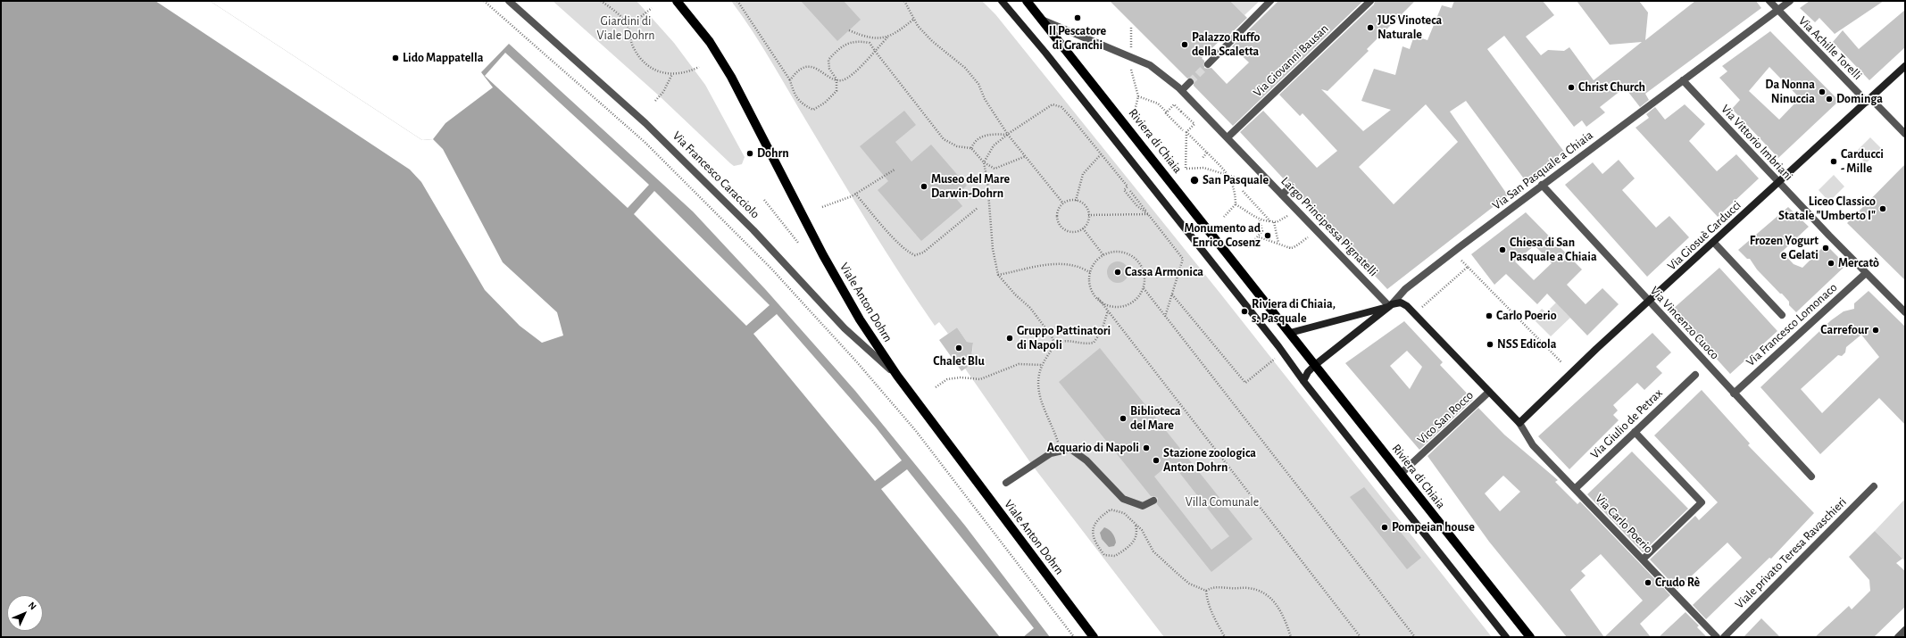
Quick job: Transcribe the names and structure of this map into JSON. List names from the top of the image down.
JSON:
{
  "streets": {
    "main road": ["Riviera di Chiaia", "Viale Anton Dohrn"],
    "street": [
      "Via Achille Torelli",
      "Via Giovanni Bausan",
      "Via Vittorio Imbriani",
      "Via San Pasquale a Chiaia",
      "Via Francesco Caracciolo",
      "Largo Principessa Pignatelli",
      "Via Giosuè Carducci",
      "Via Vincenzo Cuoco",
      "Via Francesco Lomonaco",
      "Vico San Rocco",
      "Via Giulio de Petrax",
      "Via Carlo Poerio",
      "Viale privato Teresa Ravaschieri"
    ]
  },
  "crossings": [
    ["Via Achille Torelli", "Via San Pasquale a Chiaia"],
    ["Via Achille Torelli", "Via Giosuè Carducci"],
    ["Via Giovanni Bausan", "Largo Principessa Pignatelli"],
    ["Riviera di Chiaia", "Via San Pasquale a Chiaia"],
    ["Riviera di Chiaia", "Largo Principessa Pignatelli"],
    ["Riviera di Chiaia", "Vico San Rocco"],
    ["Via Vittorio Imbriani", "Via San Pasquale a Chiaia"],
    ["Via Vittorio Imbriani", "Via Giosuè Carducci"],
    ["Via Vittorio Imbriani", "Via Francesco Lomonaco"],
    ["Via San Pasquale a Chiaia", "Largo Principessa Pignatelli"],
    ["Via San Pasquale a Chiaia", "Via Vincenzo Cuoco"],
    ["Via Francesco Caracciolo", "Viale Anton Dohrn"],
    ["Via Giosuè Carducci", "Via Vincenzo Cuoco"],
    ["Via Giosuè Carducci", "Via Carlo Poerio"],
    ["Via Vincenzo Cuoco", "Via Francesco Lomonaco"],
    ["Via Giulio de Petrax", "Via Carlo Poerio"]
  ],
  "parks": ["Giardini di Viale Dohrn", "Villa Comunale"],
  "places": [
    "Il Pescatore di Granchi",
    "JUS Vinoteca Naturale",
    "Palazzo Ruffo della Scaletta",
    "Lido Mappatella",
    "Christ Church",
    "Da Nonna Ninuccia",
    "Dominga",
    "Dohrn",
    "Carducci - Mille",
    "San Pasquale",
    "Museo del Mare Darwin-Dohrn",
    "Liceo Classico Statale \"Umberto I\"",
    "Monumento ad Enrico Cosenz",
    "Frozen Yogurt e Gelati",
    "Chiesa di San Pasquale a Chiaia",
    "Mercatò",
    "Cassa Armonica",
    "Riviera di Chiaia, s. Pasquale",
    "Carlo Poerio",
    "Carrefour",
    "Gruppo Pattinatori di Napoli",
    "NSS Edicola",
    "Chalet Blu",
    "Biblioteca del Mare",
    "Acquario di Napoli",
    "Stazione zoologica Anton Dohrn",
    "Pompeian house",
    "Crudo Rè"
  ],
  "north": "top right"
}
